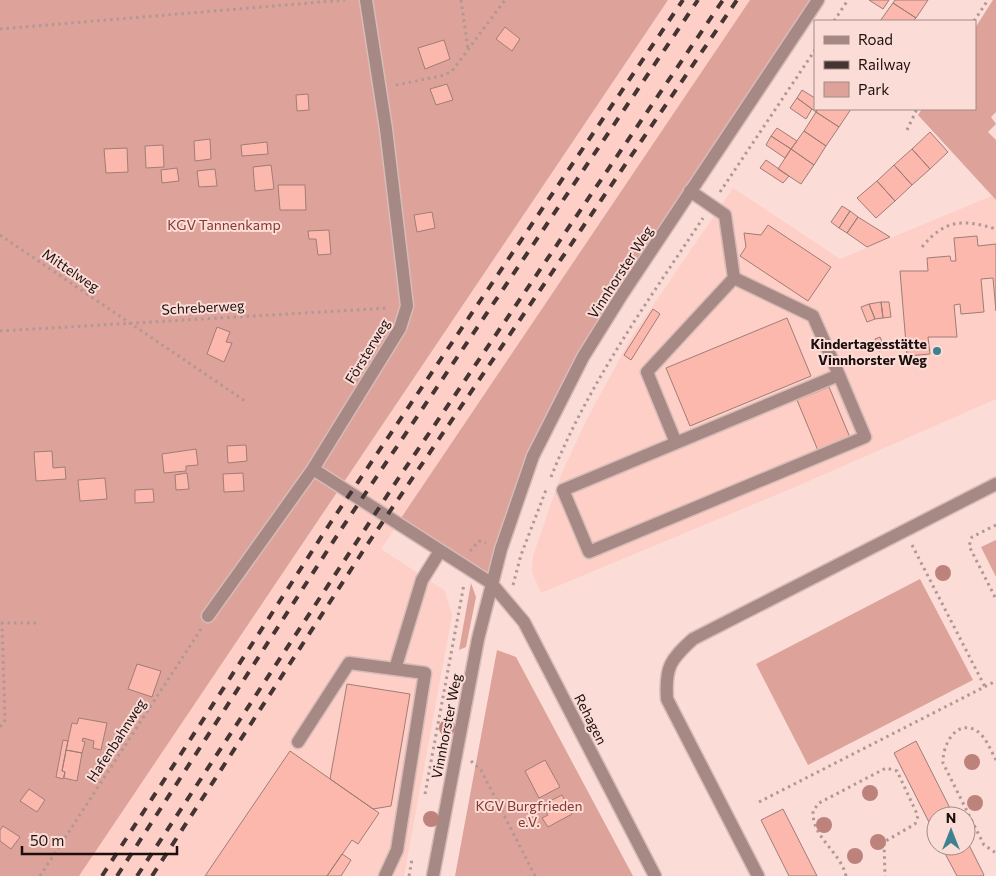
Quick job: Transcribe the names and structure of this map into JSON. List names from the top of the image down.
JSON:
{
  "streets": {
    "street": ["Vinnhorster Weg", "Försterweg", "Rehagen"],
    "path": ["Mittelweg", "Schreberweg", "Hafenbahnweg"]
  },
  "crossings": [
    ["Mittelweg", "Schreberweg"],
    ["Vinnhorster Weg", "Rehagen"],
    ["Schreberweg", "Försterweg"],
    ["Försterweg", "Hafenbahnweg"]
  ],
  "parks": ["KGV Tannenkamp", "KGV Burgfrieden e.V."],
  "places": ["Kindertagesstätte Vinnhorster Weg"],
  "legend": ["Road", "Railway", "Park"],
  "scale_bar": "50 m",
  "north": "top"
}
